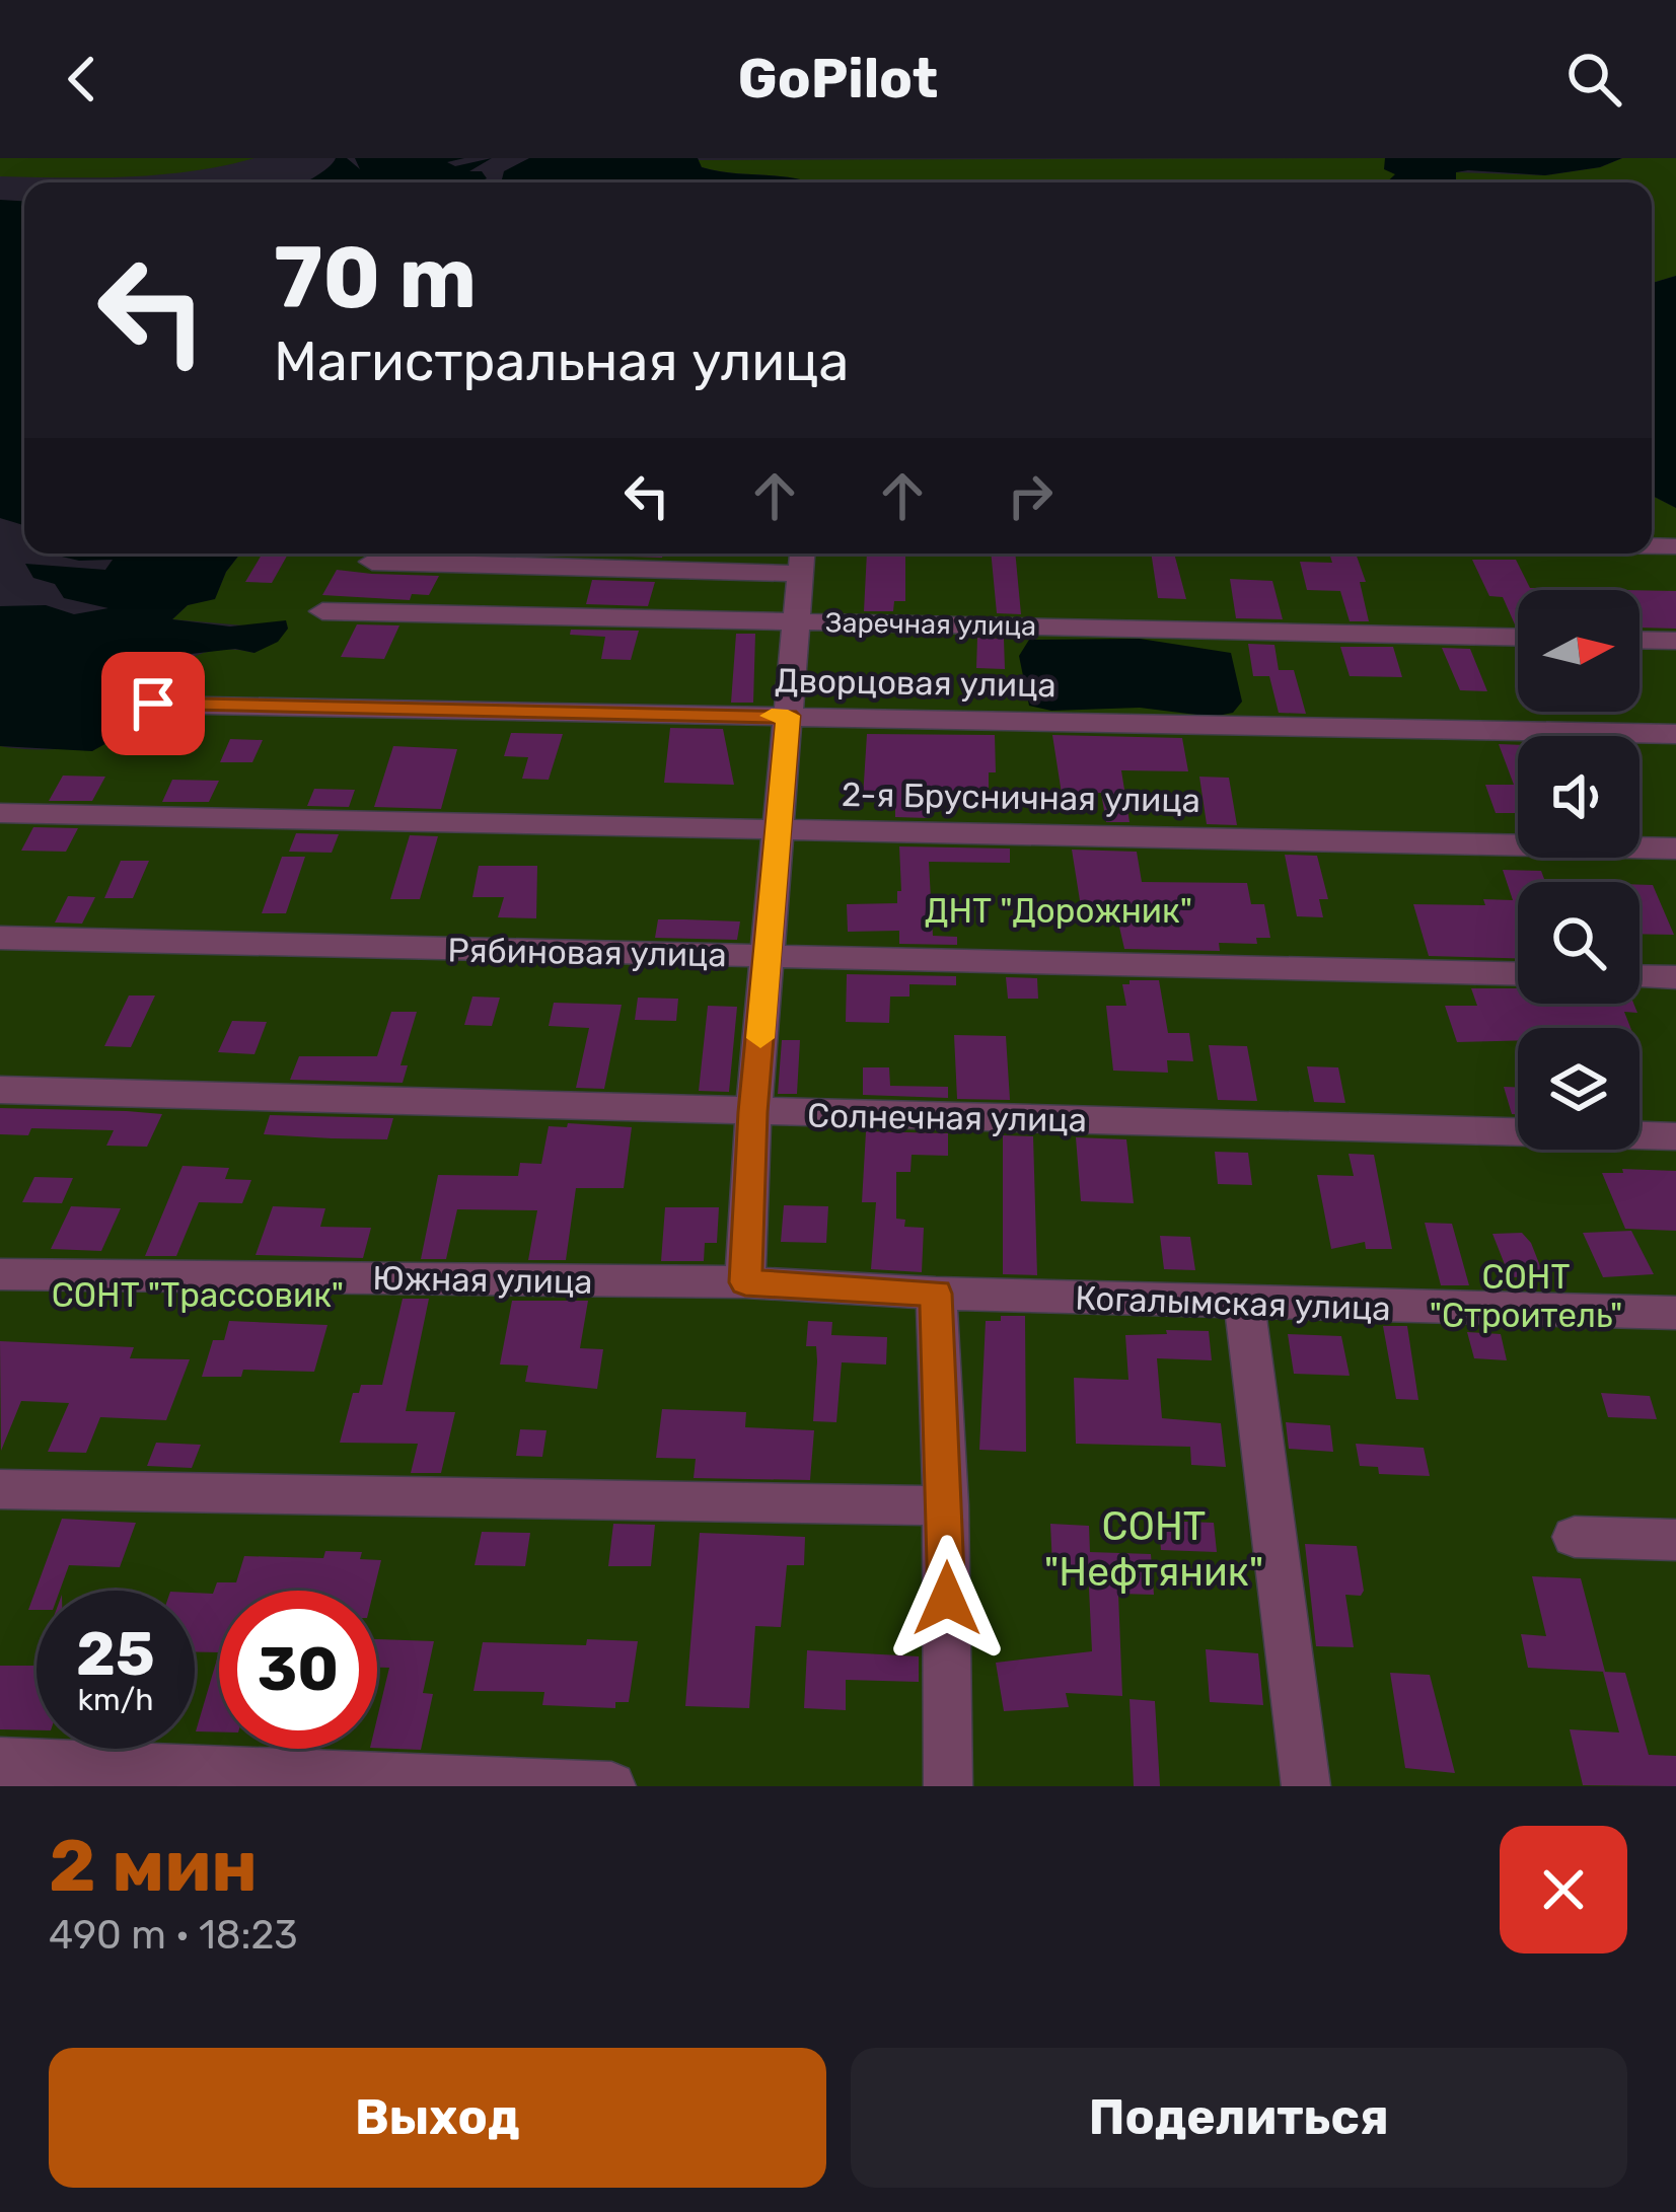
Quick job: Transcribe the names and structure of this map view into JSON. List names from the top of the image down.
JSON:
{
  "streets": {
    "street": [
      "Заречная улица",
      "Дворцовая улица",
      "2-я Брусничная улица",
      "Рябиновая улица",
      "Солнечная улица",
      "Южная улица",
      "Когалымская улица"
    ]
  },
  "crossings": [
    ["Южная улица", "Когалымская улица"]
  ],
  "parks": [
    "ДНТ \"Дорожник\"",
    "СОНТ \"Строитель\"",
    "СОНТ \"Трассовик\"",
    "СОНТ \"Нефтяник\""
  ],
  "north": "right",
  "page": {
    "header": "GoPilot",
    "turn": ["70 m", "Магистральная улица"],
    "speed": "25 km/h",
    "limit": "30",
    "heading": ["2 мин", "490 m · 18:23"],
    "buttons": ["Выход", "Поделиться"]
  }
}
